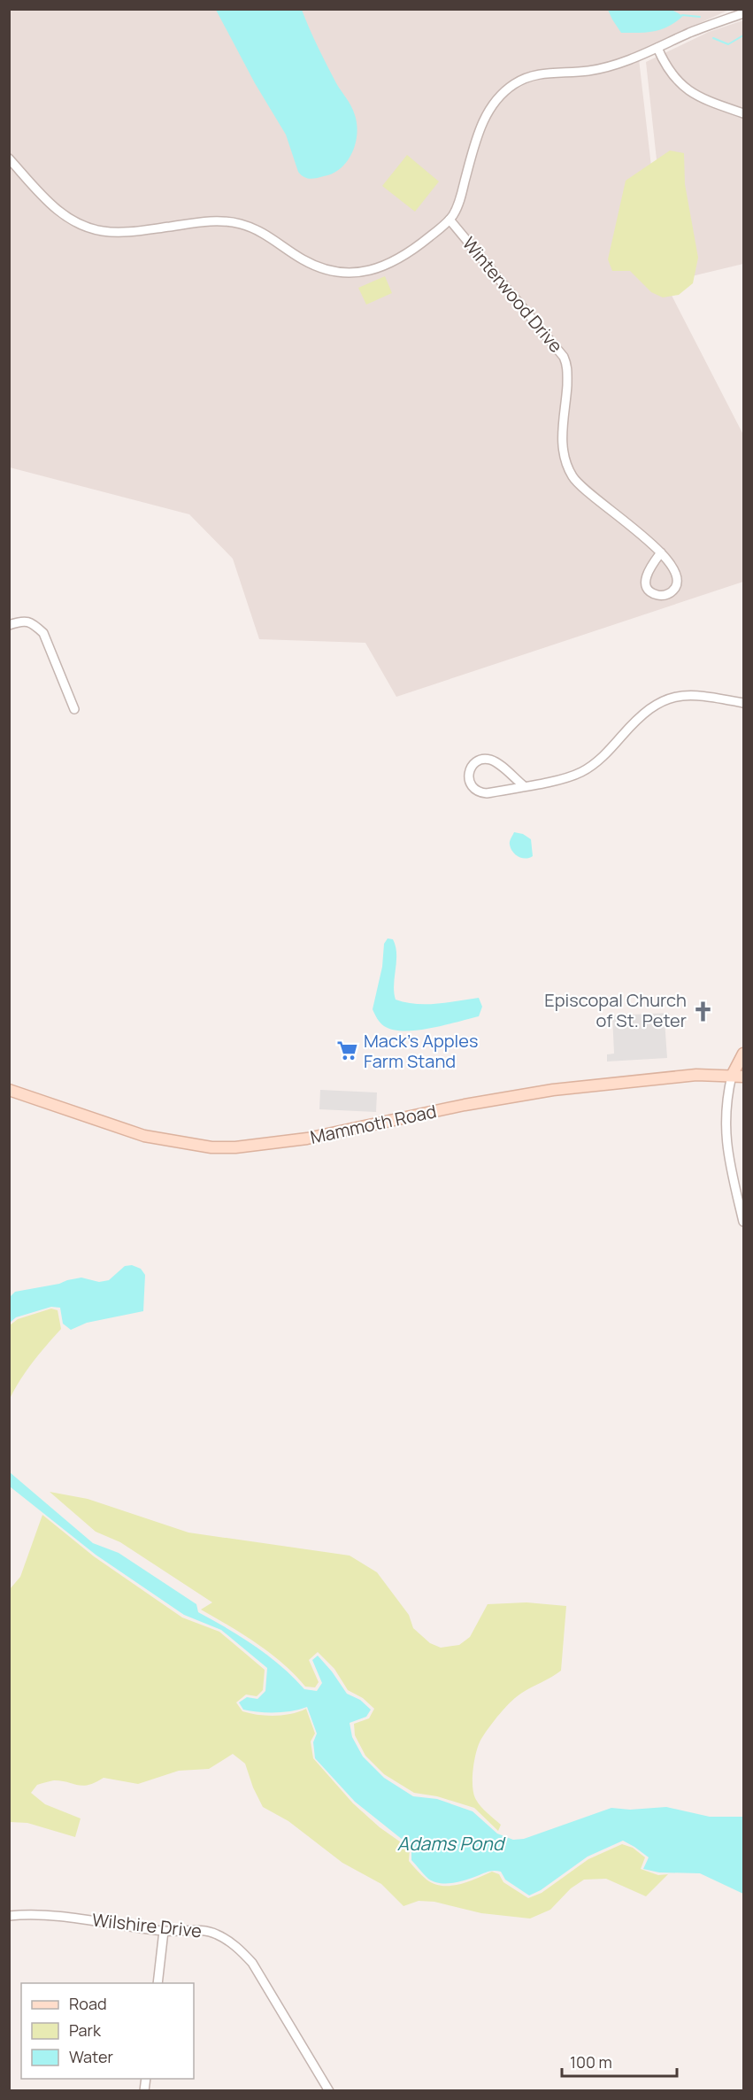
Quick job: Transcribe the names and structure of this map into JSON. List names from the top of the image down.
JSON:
{
  "streets": {
    "main road": ["Mammoth Road"],
    "street": ["Winterwood Drive", "Wilshire Drive"]
  },
  "water": ["Adams Pond"],
  "places": {
    "church": ["Episcopal Church of St. Peter"],
    "supermarket": ["Mack's Apples Farm Stand"]
  },
  "legend": ["Road", "Park", "Water"],
  "scale_bar": "100 m"
}
